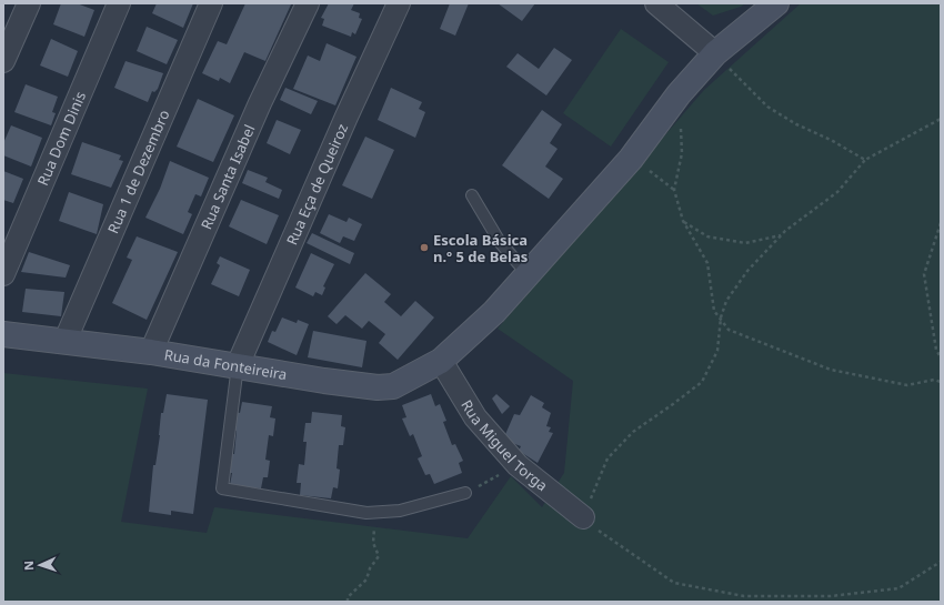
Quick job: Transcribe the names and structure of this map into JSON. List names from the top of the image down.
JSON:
{
  "streets": {
    "street": [
      "Rua Dom Dinis",
      "Rua 1 de Dezembro",
      "Rua Santa Isabel",
      "Rua Eça de Queiroz",
      "Rua da Fonteireira",
      "Rua Miguel Torga"
    ]
  },
  "crossings": [
    ["Rua 1 de Dezembro", "Rua da Fonteireira"],
    ["Rua Santa Isabel", "Rua da Fonteireira"],
    ["Rua Eça de Queiroz", "Rua da Fonteireira"],
    ["Rua da Fonteireira", "Rua Miguel Torga"]
  ],
  "places": ["Escola Básica n.º 5 de Belas"],
  "north": "left"
}
